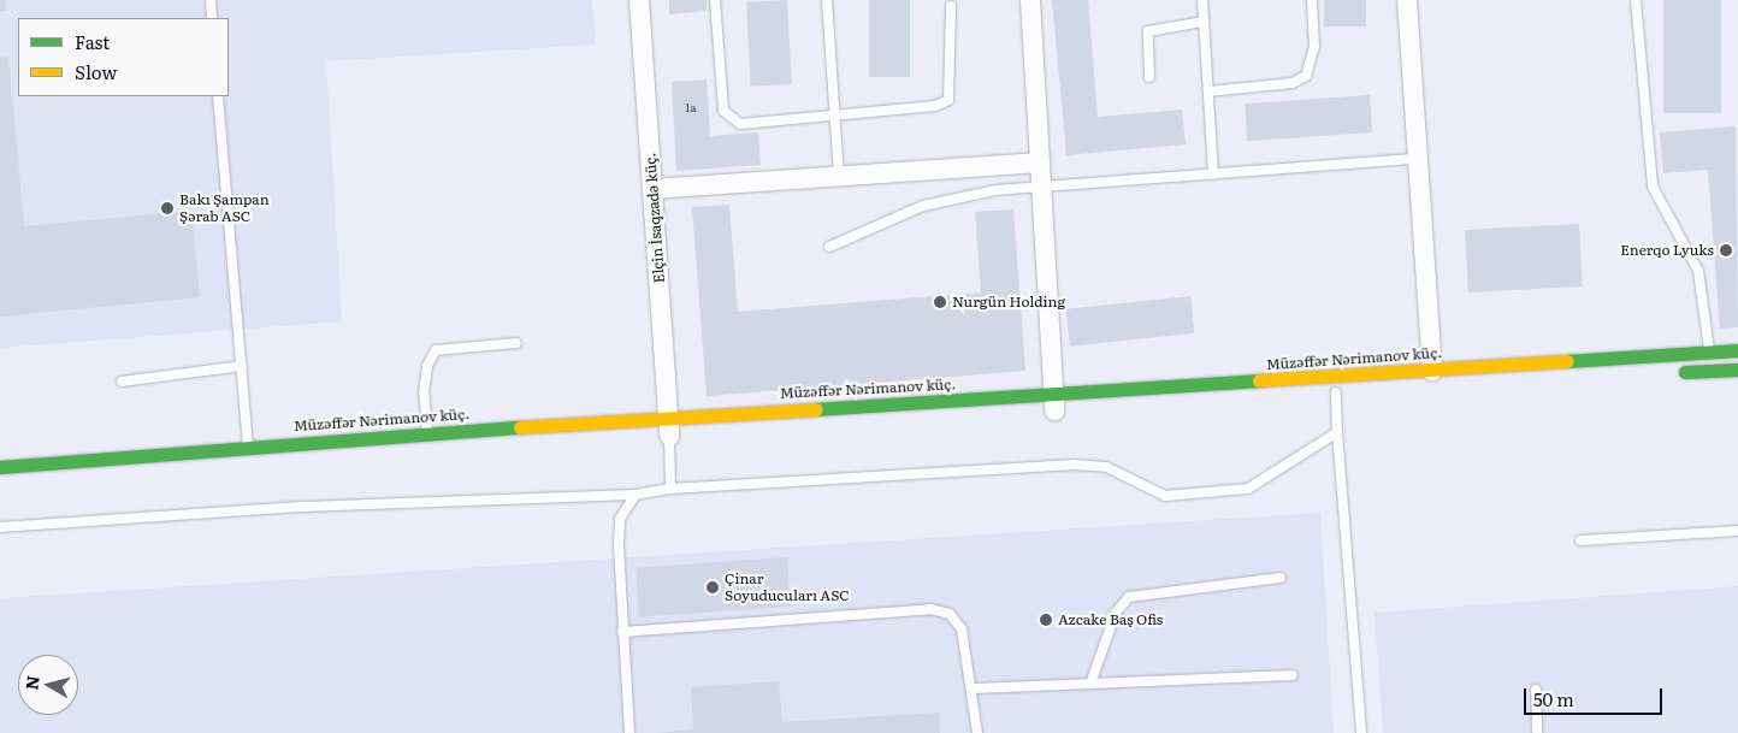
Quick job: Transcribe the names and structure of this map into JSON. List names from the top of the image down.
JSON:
{
  "streets": {
    "main road": ["Müzəffər Nərimanov küç."],
    "street": ["Elçin İsaqzadə küç."]
  },
  "crossings": [
    ["Elçin İsaqzadə küç.", "Müzəffər Nərimanov küç."]
  ],
  "places": [
    "Bakı Şampan Şərab ASC",
    "Enerqo Lyuks",
    "Nurgün Holding",
    "Çinar Soyuducuları ASC",
    "Azcake Baş Ofis"
  ],
  "house_numbers": ["1a"],
  "legend": ["Fast", "Slow"],
  "scale_bar": "50 m",
  "north": "left"
}
